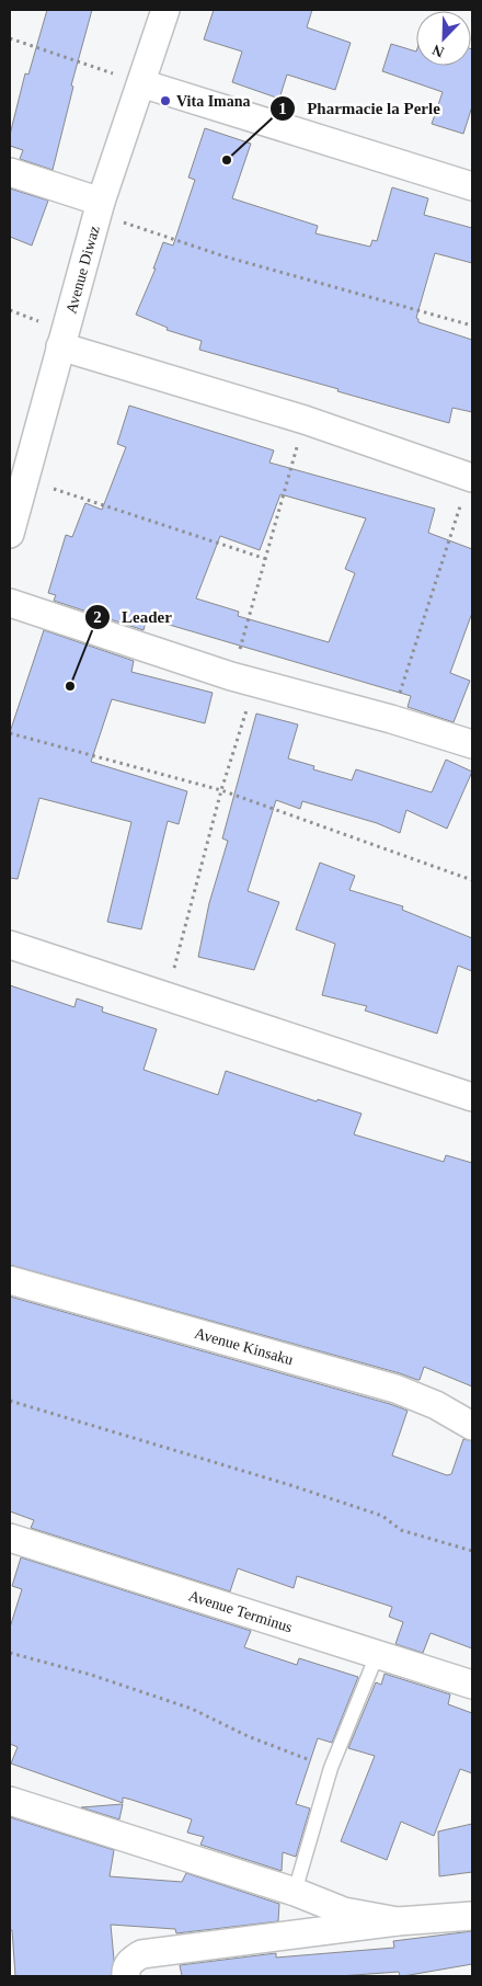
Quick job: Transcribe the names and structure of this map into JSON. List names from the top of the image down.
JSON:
{
  "streets": {
    "street": ["Avenue Diwaz", "Avenue Kinsaku", "Avenue Terminus"]
  },
  "places": ["Vita Imana", "Pharmacie la Perle", "Leader"],
  "north": "bottom left"
}
